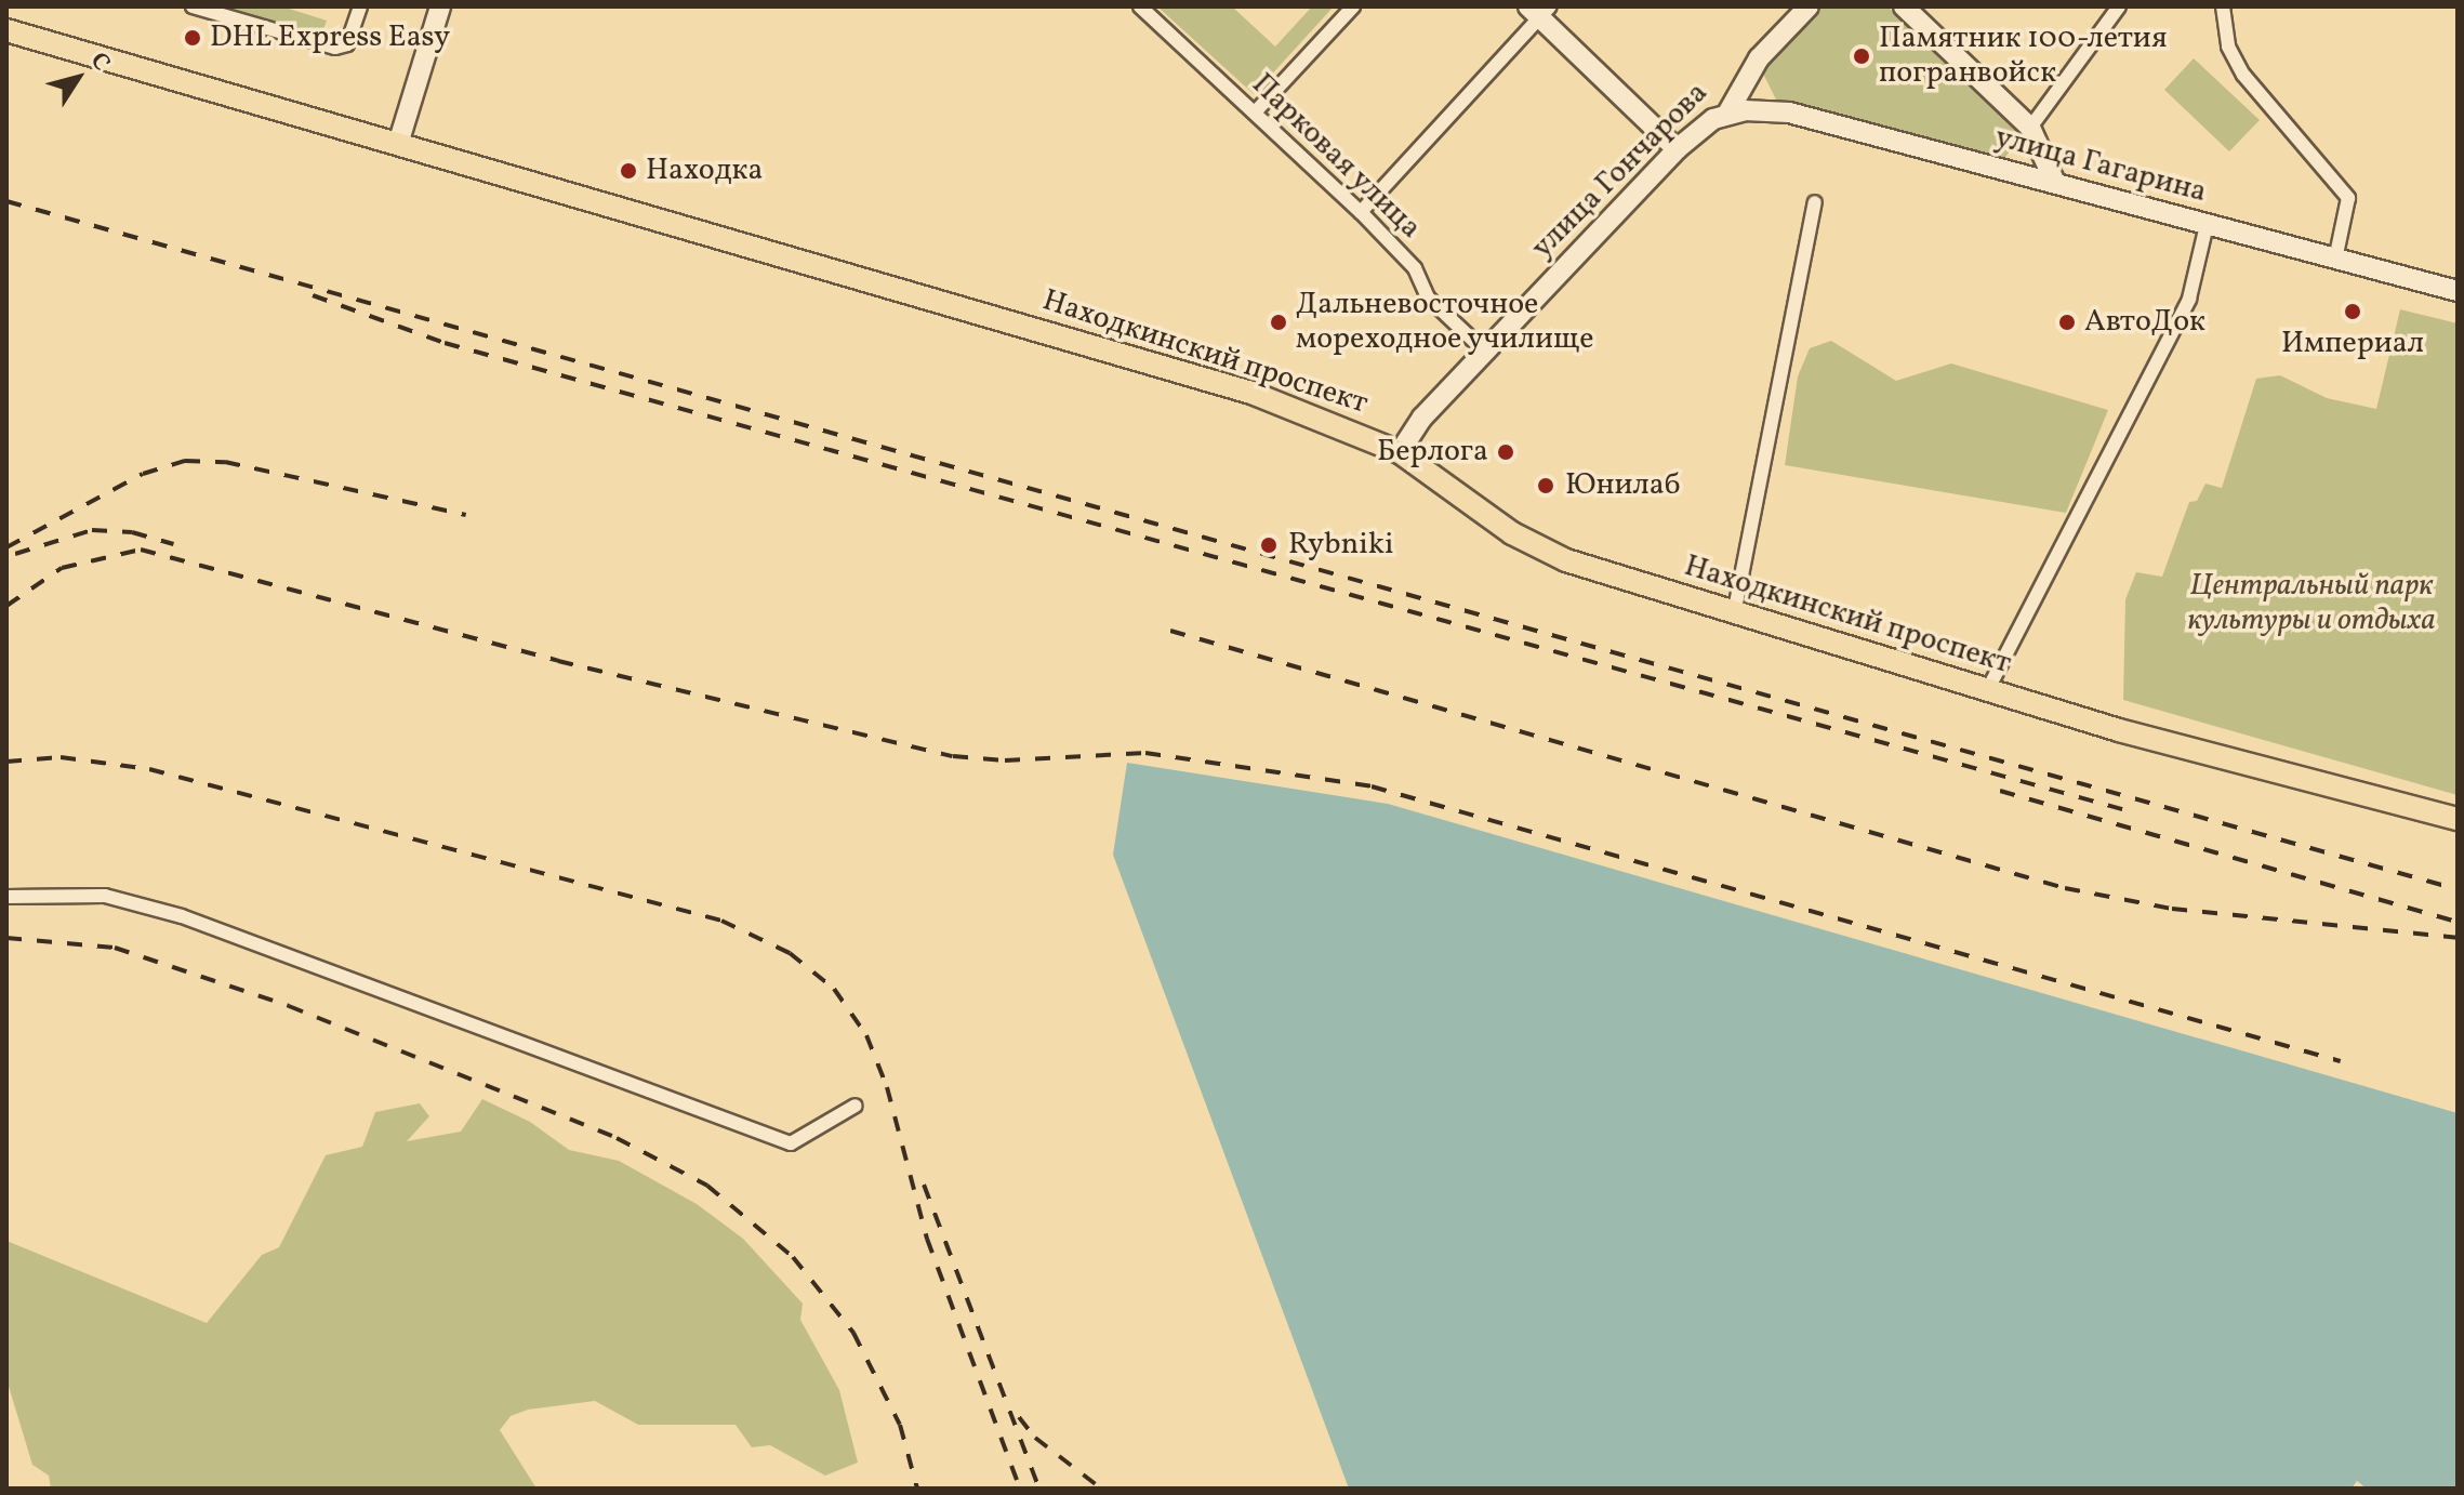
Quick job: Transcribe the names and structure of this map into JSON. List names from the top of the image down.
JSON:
{
  "streets": {
    "main road": ["улица Гагарина", "улица Гончарова", "Находкинский проспект"],
    "street": ["Парковая улица"]
  },
  "crossings": [
    ["Парковая улица", "улица Гончарова"],
    ["улица Гагарина", "улица Гончарова"],
    ["улица Гончарова", "Находкинский проспект"]
  ],
  "parks": ["Центральный парк культуры и отдыха"],
  "places": [
    "DHL Express Easy",
    "Памятник 100-летия погранвойск",
    "Находка",
    "Империал",
    "Дальневосточное мореходное училище",
    "АвтоДок",
    "Берлога",
    "Юнилаб",
    "Rybniki"
  ],
  "north": "top right"
}
